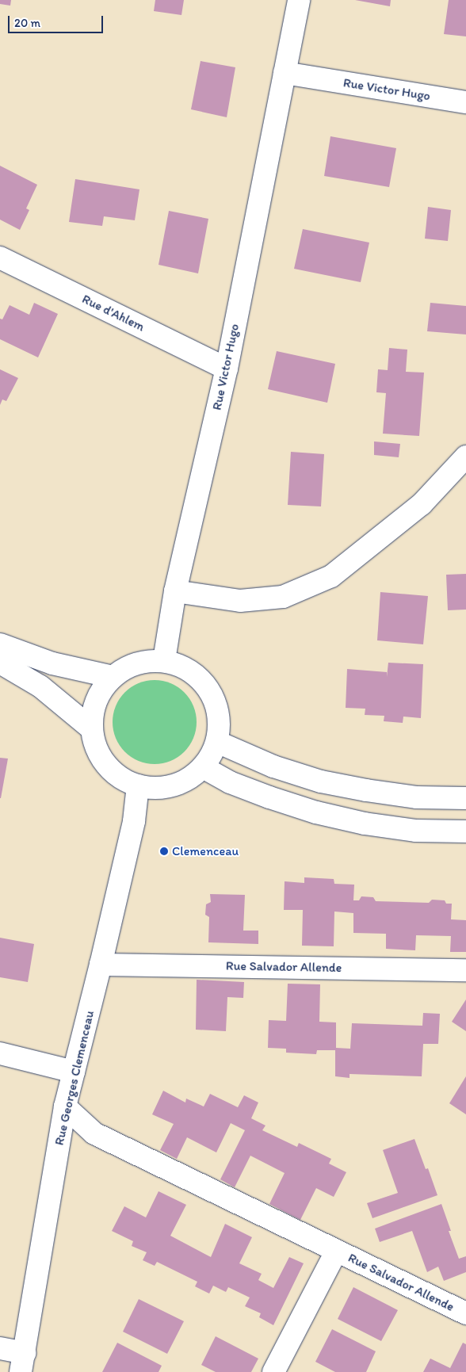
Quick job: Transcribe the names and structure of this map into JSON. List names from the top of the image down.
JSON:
{
  "streets": {
    "street": [
      "Rue Victor Hugo",
      "Rue d'Ahlem",
      "Rue Salvador Allende",
      "Rue Georges Clemenceau"
    ]
  },
  "crossings": [
    ["Rue Victor Hugo", "Rue d'Ahlem"],
    ["Rue Victor Hugo", "Rue Georges Clemenceau"],
    ["Rue Salvador Allende", "Rue Georges Clemenceau"]
  ],
  "places": ["Clemenceau"],
  "scale_bar": "20 m"
}
